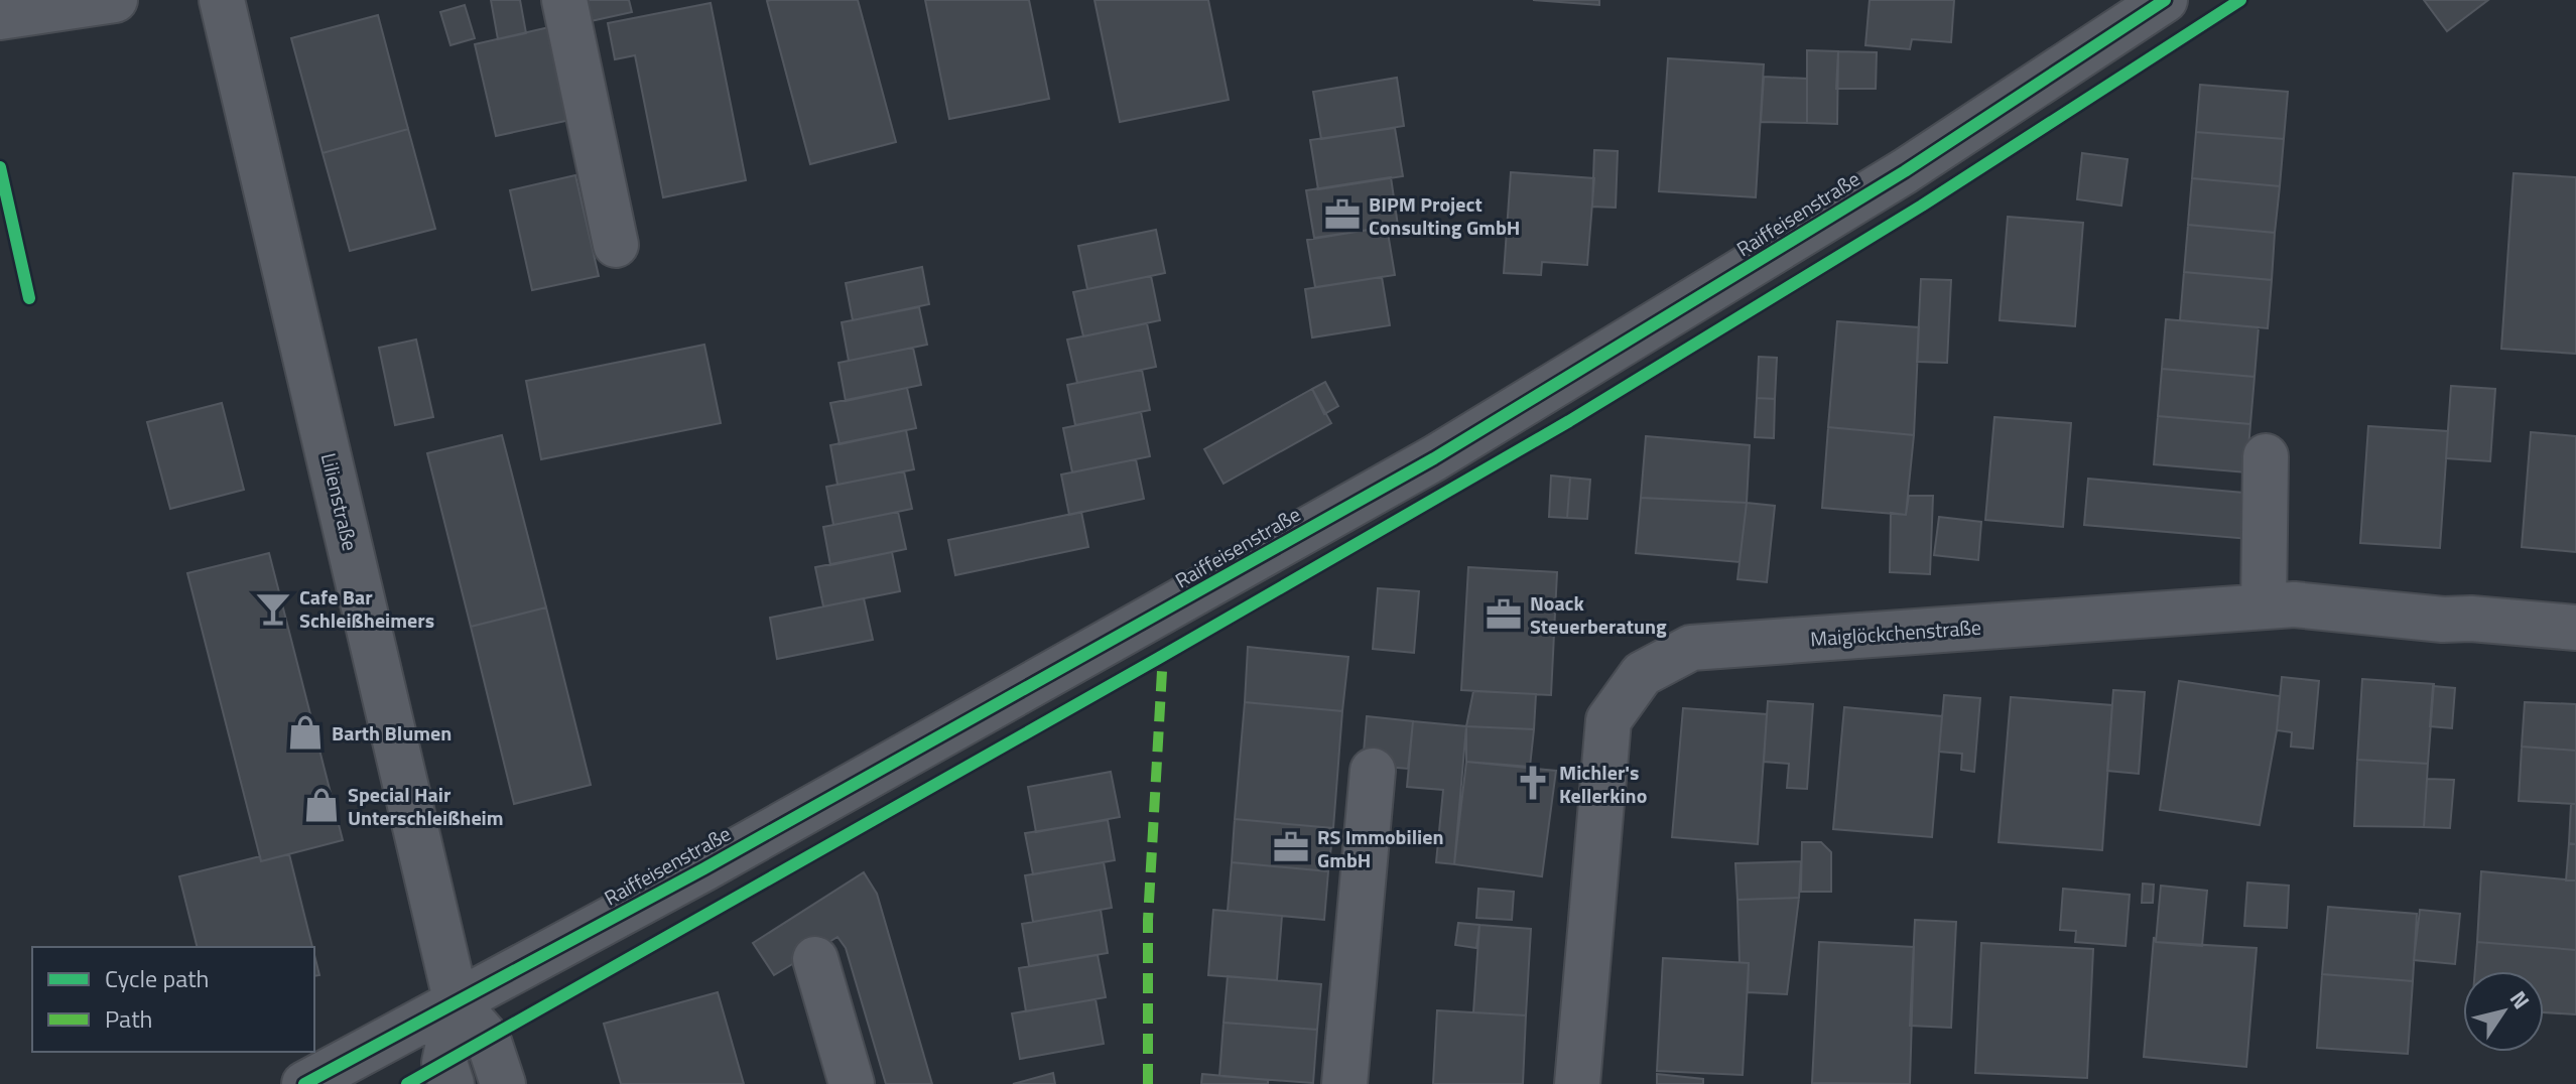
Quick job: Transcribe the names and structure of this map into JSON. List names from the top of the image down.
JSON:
{
  "streets": {
    "street": ["Raiffeisenstraße", "Lilienstraße", "Maiglöckchenstraße"]
  },
  "crossings": [
    ["Raiffeisenstraße", "Lilienstraße"]
  ],
  "places": {
    "office": ["BIPM Project Consulting GmbH", "Noack Steuerberatung", "RS Immobilien GmbH"],
    "bar": ["Cafe Bar Schleißheimers"],
    "shop": ["Barth Blumen", "Special Hair Unterschleißheim"],
    "church": ["Michler's Kellerkino"]
  },
  "legend": ["Cycle path", "Path"],
  "north": "top right"
}
